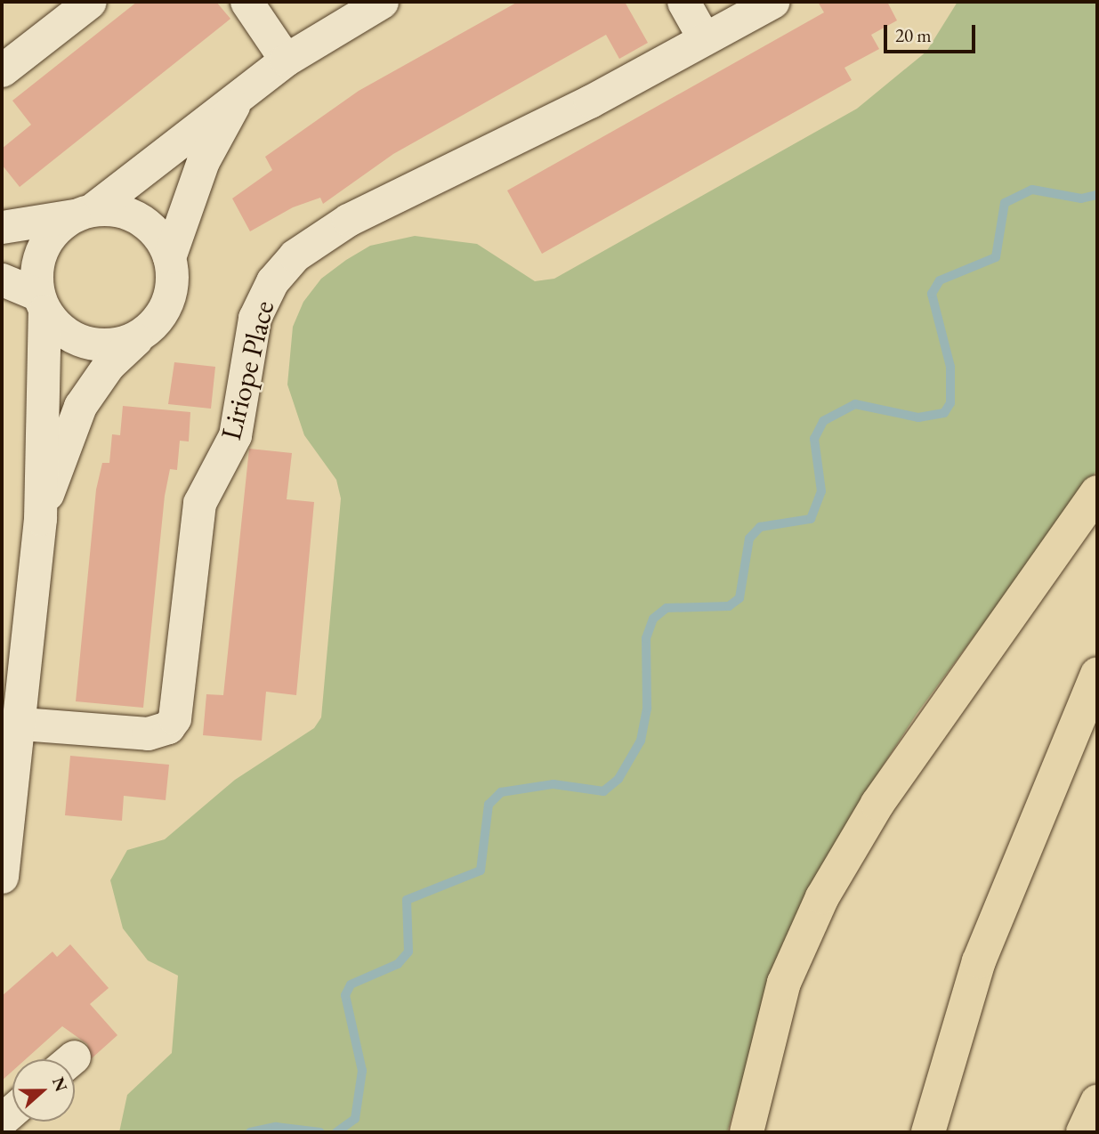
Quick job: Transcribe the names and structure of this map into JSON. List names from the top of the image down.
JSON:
{
  "streets": {
    "street": ["Liriope Place"]
  },
  "scale_bar": "20 m",
  "north": "right"
}
